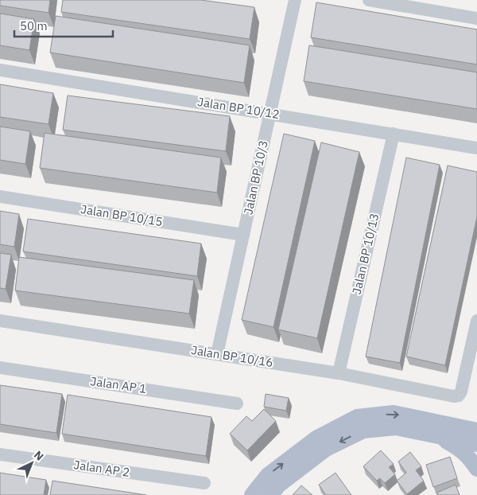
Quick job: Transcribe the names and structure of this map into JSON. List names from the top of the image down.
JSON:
{
  "streets": {
    "street": [
      "Jalan BP 10/12",
      "Jalan BP 10/3",
      "Jalan BP 10/15",
      "Jalan BP 10/13",
      "Jalan BP 10/16",
      "Jalan AP 1",
      "Jalan AP 2"
    ]
  },
  "crossings": [
    ["Jalan BP 10/12", "Jalan BP 10/3"],
    ["Jalan BP 10/12", "Jalan BP 10/13"],
    ["Jalan BP 10/3", "Jalan BP 10/15"],
    ["Jalan BP 10/3", "Jalan BP 10/16"],
    ["Jalan BP 10/13", "Jalan BP 10/16"]
  ],
  "scale_bar": "50 m",
  "north": "top right"
}
